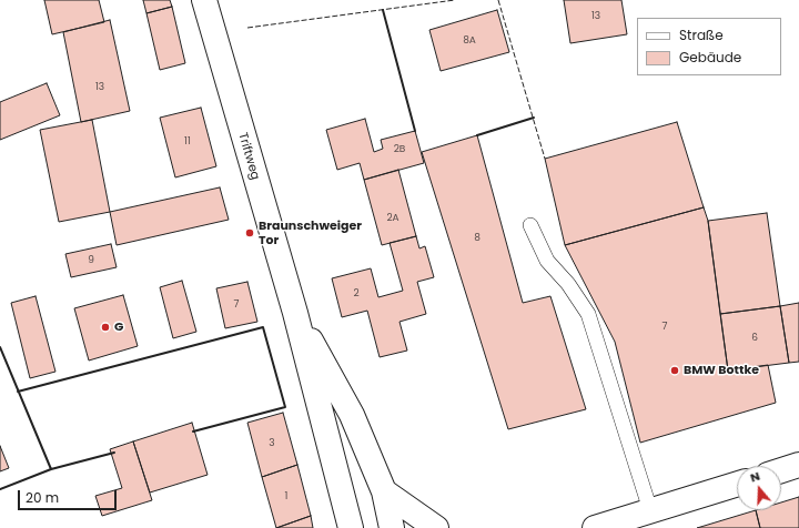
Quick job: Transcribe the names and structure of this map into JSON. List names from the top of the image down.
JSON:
{
  "streets": {
    "main road": ["Triftweg"]
  },
  "places": ["Braunschweiger Tor", "G", "BMW Bottke"],
  "house_numbers": [
    "13",
    "8A",
    "13",
    "11",
    "2B",
    "2A",
    "8",
    "9",
    "2",
    "7",
    "7",
    "6",
    "3",
    "1"
  ],
  "legend": ["Straße", "Gebäude"],
  "scale_bar": "20 m",
  "north": "top"
}
